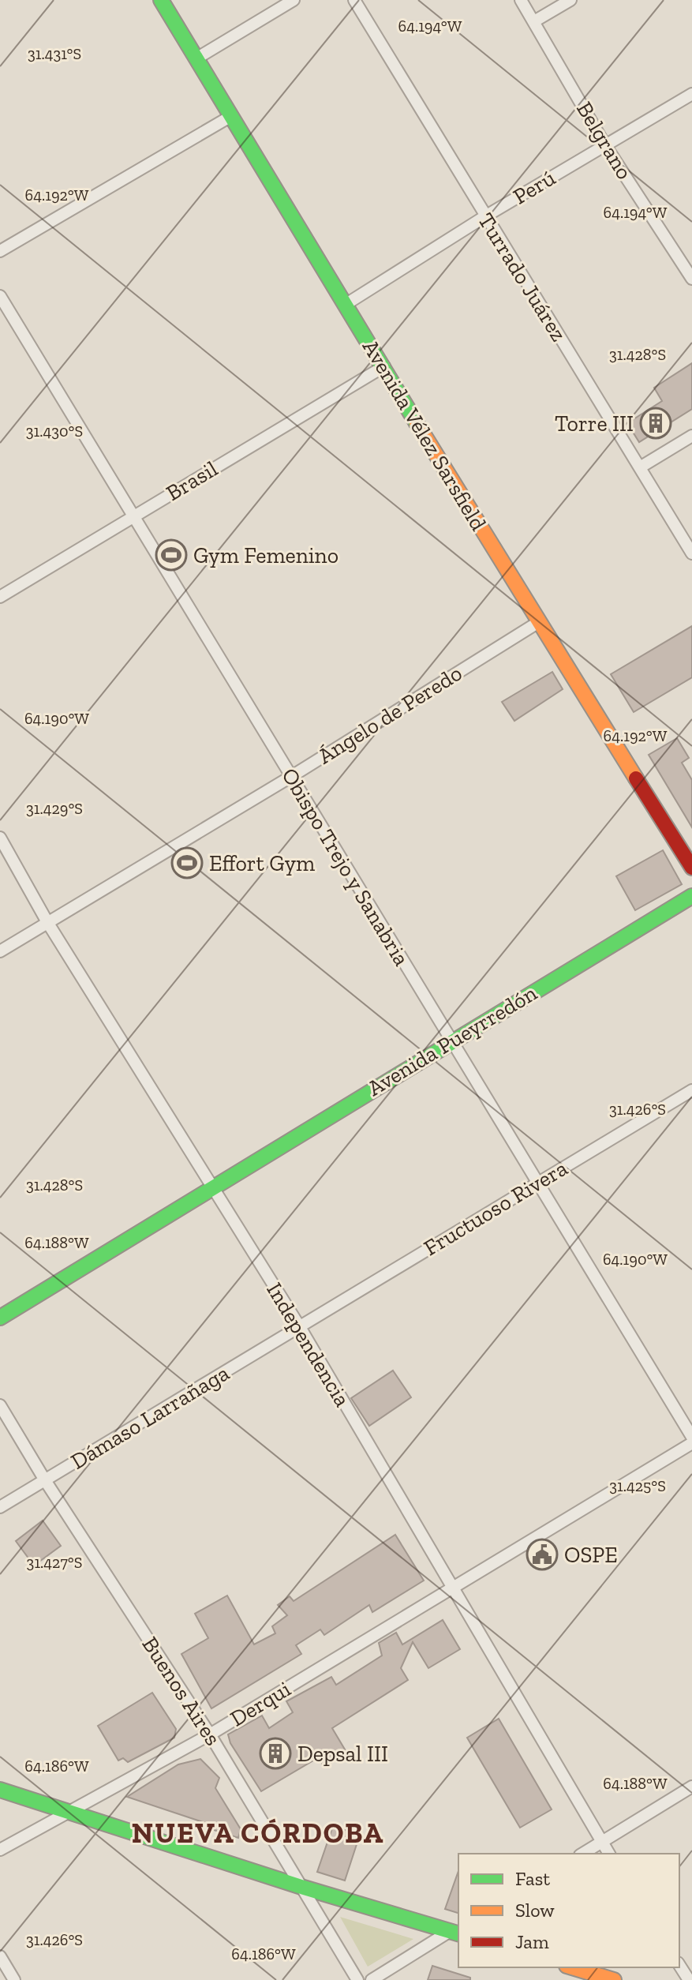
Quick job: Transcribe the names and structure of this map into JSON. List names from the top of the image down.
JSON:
{
  "streets": {
    "main road": ["Avenida Vélez Sarsfield", "Avenida Pueyrredón"],
    "street": [
      "Belgrano",
      "Perú",
      "Turrado Juárez",
      "Brasil",
      "Ángelo de Peredo",
      "Obispo Trejo y Sanabria",
      "Fructuoso Rivera",
      "Independencia",
      "Dámaso Larrañaga",
      "Buenos Aires",
      "Derqui"
    ]
  },
  "crossings": [
    ["Belgrano", "Perú"],
    ["Perú", "Turrado Juárez"],
    ["Perú", "Avenida Vélez Sarsfield"],
    ["Avenida Vélez Sarsfield", "Brasil"],
    ["Avenida Vélez Sarsfield", "Ángelo de Peredo"],
    ["Brasil", "Obispo Trejo y Sanabria"],
    ["Ángelo de Peredo", "Obispo Trejo y Sanabria"],
    ["Ángelo de Peredo", "Independencia"],
    ["Obispo Trejo y Sanabria", "Avenida Pueyrredón"],
    ["Obispo Trejo y Sanabria", "Fructuoso Rivera"],
    ["Avenida Pueyrredón", "Independencia"],
    ["Fructuoso Rivera", "Independencia"],
    ["Fructuoso Rivera", "Dámaso Larrañaga"],
    ["Independencia", "Dámaso Larrañaga"],
    ["Independencia", "Derqui"],
    ["Dámaso Larrañaga", "Buenos Aires"],
    ["Buenos Aires", "Derqui"]
  ],
  "districts": ["NUEVA CÓRDOBA"],
  "places": {
    "building": ["Torre III", "Depsal III"],
    "sports": ["Gym Femenino", "Effort Gym"],
    "public building": ["OSPE"]
  },
  "legend": ["Fast", "Slow", "Jam"],
  "coordinates": [
    "64.194°W",
    "31.431°S",
    "64.192°W",
    "31.428°S",
    "31.430°S",
    "64.190°W",
    "31.429°S",
    "31.426°S",
    "64.188°W",
    "31.425°S",
    "31.427°S",
    "64.186°W"
  ]
}
